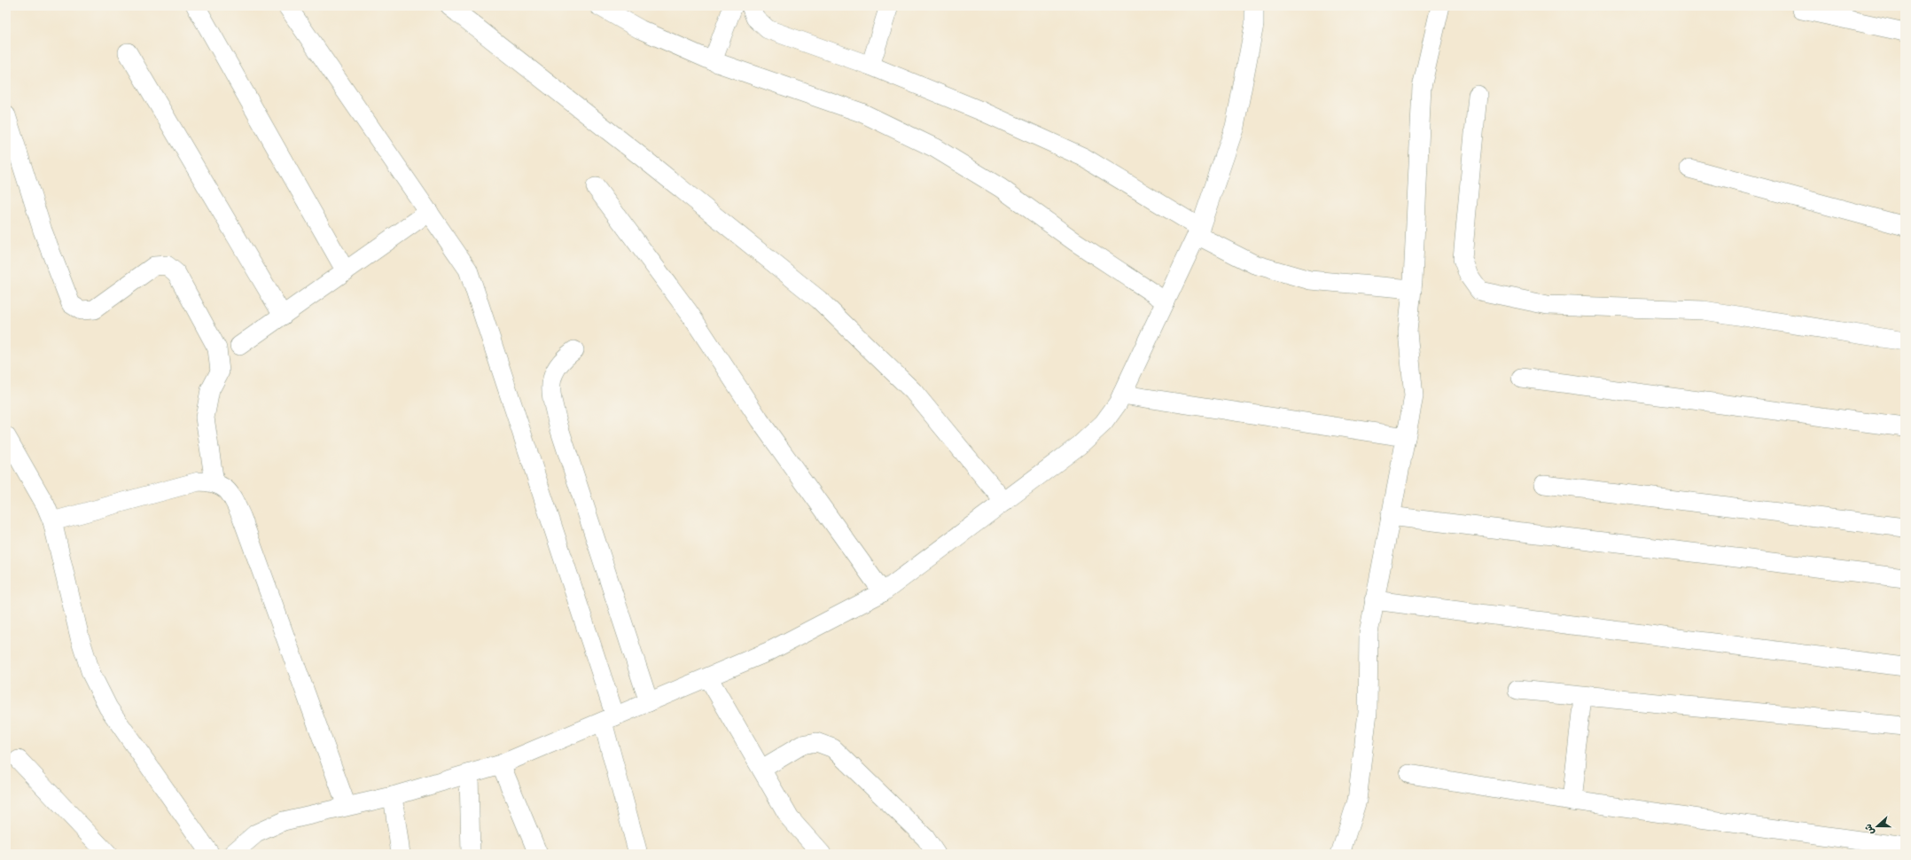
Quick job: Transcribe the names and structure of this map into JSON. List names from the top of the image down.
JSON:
{
  "north": "left"
}
